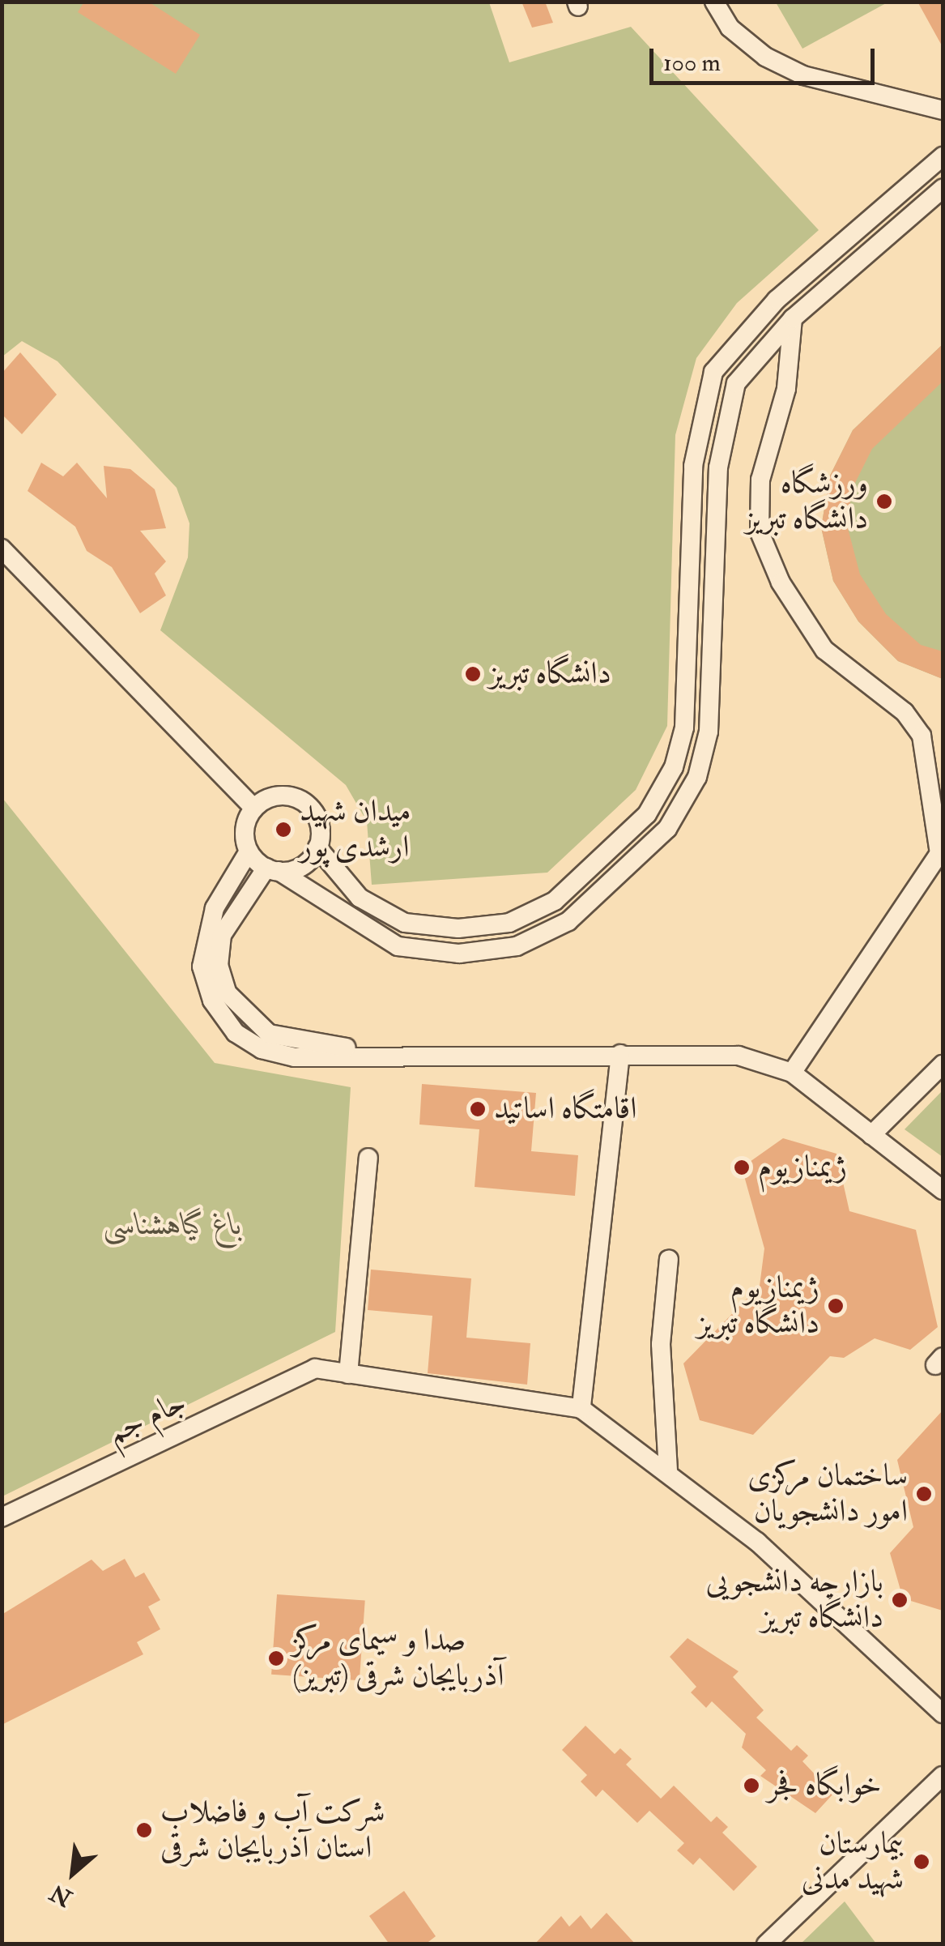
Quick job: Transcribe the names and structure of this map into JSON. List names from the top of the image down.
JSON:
{
  "streets": {
    "street": ["جام جم"]
  },
  "parks": ["باغ گیاهشناسی"],
  "places": [
    "ورزشگاه دانشگاه تبریز",
    "دانشگاه تبریز",
    "میدان شهید ارشدی پور",
    "اقامتگاه اساتید",
    "ژیمنازیوم",
    "ژیمنازیوم دانشگاه تبریز",
    "ساختمان مرکزی امور دانشجویان",
    "بازارچه دانشجویی دانشگاه تبریز",
    "صدا و سیمای مرکز آذربایجان شرقی (تبریز)",
    "خوابگاه فجر",
    "شرکت آب و فاضلاب استان آذربایجان شرقی",
    "بیمارستان شهید مدنی"
  ],
  "scale_bar": "100 m",
  "north": "bottom left"
}
